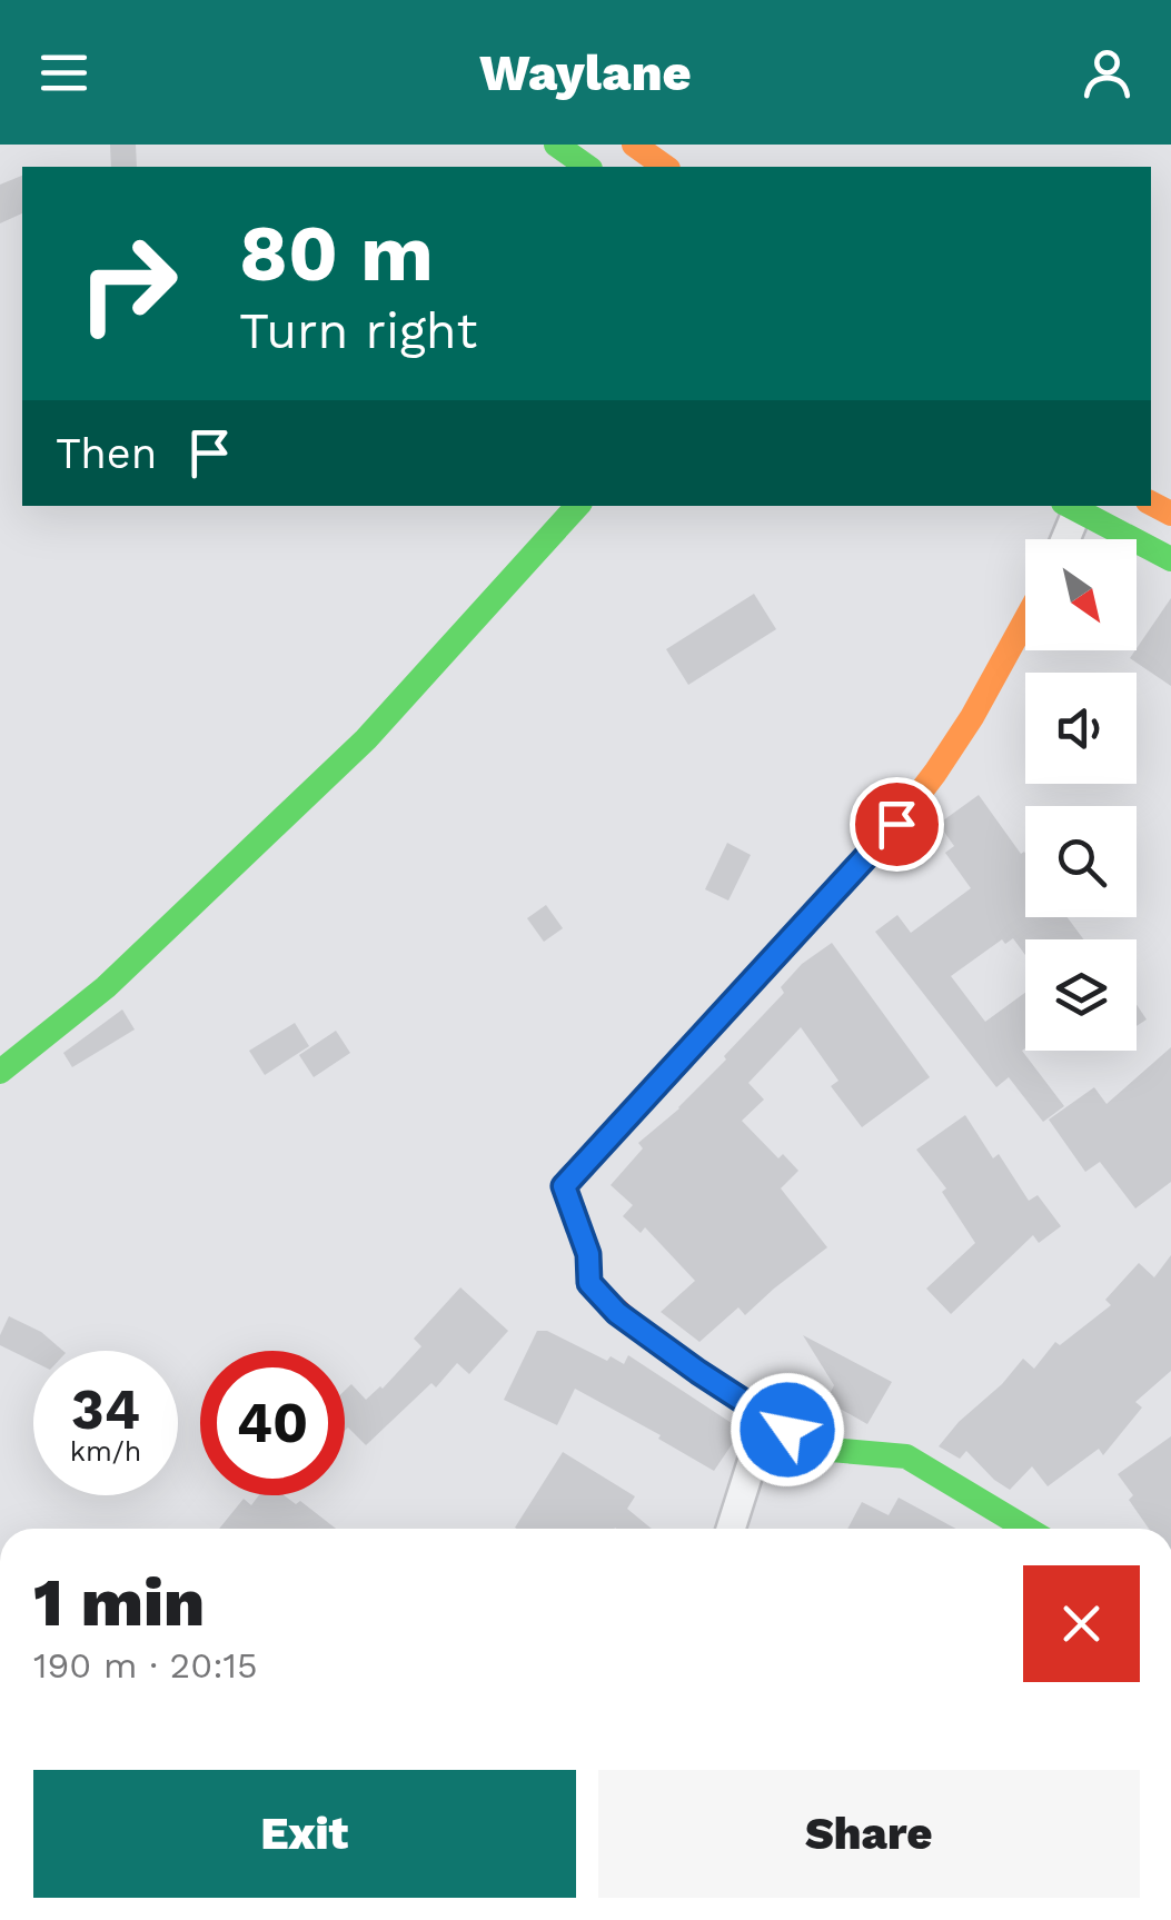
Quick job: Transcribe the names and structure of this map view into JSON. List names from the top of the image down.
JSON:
{
  "north": "bottom right",
  "page": {
    "header": "Waylane",
    "turn": ["80 m", "Turn right"],
    "then": "Then",
    "speed": "34 km/h",
    "limit": "40",
    "heading": ["1 min", "190 m · 20:15"],
    "buttons": ["Exit", "Share"]
  }
}
